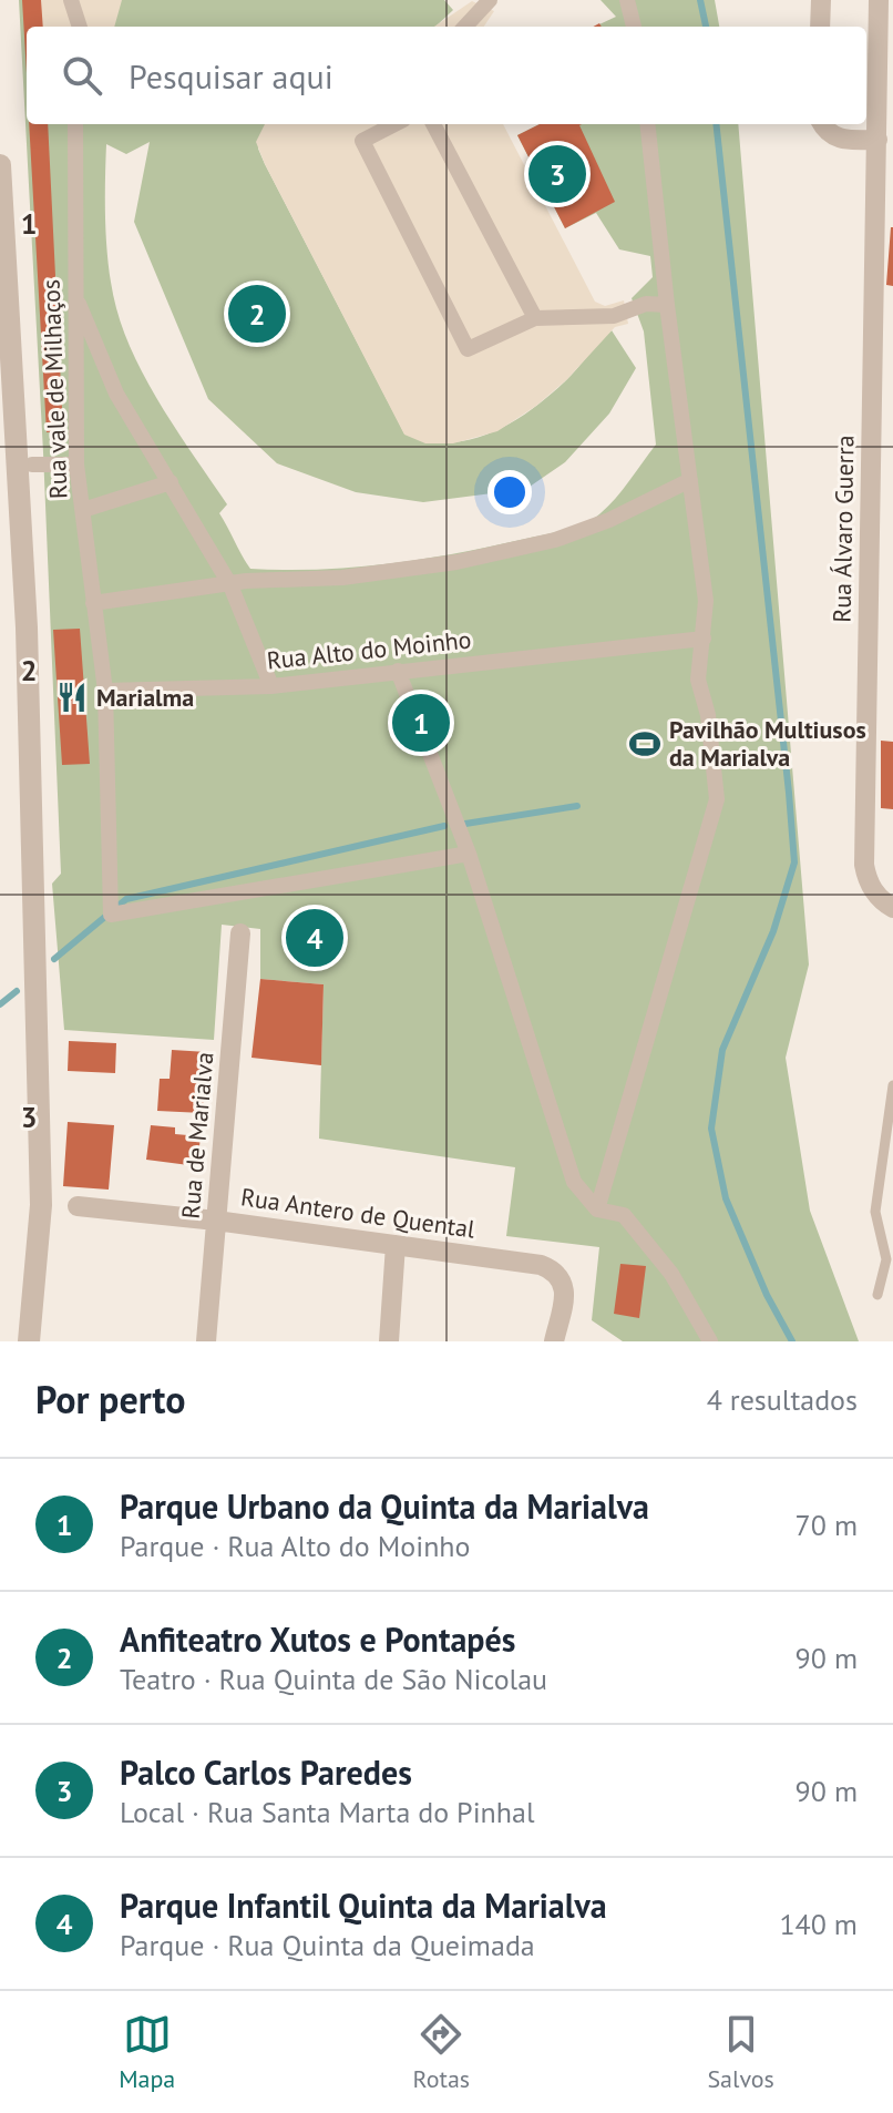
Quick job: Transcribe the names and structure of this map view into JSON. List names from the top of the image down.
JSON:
{
  "streets": {
    "street": [
      "Rua vale de Milhaços",
      "Rua Álvaro Guerra",
      "Rua Alto do Moinho",
      "Rua de Marialva",
      "Rua Antero de Quental"
    ]
  },
  "crossings": [
    ["Rua vale de Milhaços", "Rua Alto do Moinho"],
    ["Rua de Marialva", "Rua Antero de Quental"]
  ],
  "places": {
    "restaurant": ["Marialma"],
    "sports": ["Pavilhão Multiusos da Marialva"]
  },
  "page": {
    "search": "Pesquisar aqui",
    "pins": [
      "3",
      "2",
      "1",
      "4"
    ],
    "heading": ["Por perto", "4 resultados"],
    "list": [
      {
        "mark": "1",
        "name": "Parque Urbano da Quinta da Marialva",
        "note": "Parque · Rua Alto do Moinho",
        "value": "70 m"
      },
      {
        "mark": "2",
        "name": "Anfiteatro Xutos e Pontapés",
        "note": "Teatro · Rua Quinta de São Nicolau",
        "value": "90 m"
      },
      {
        "mark": "3",
        "name": "Palco Carlos Paredes",
        "note": "Local · Rua Santa Marta do Pinhal",
        "value": "90 m"
      },
      {
        "mark": "4",
        "name": "Parque Infantil Quinta da Marialva",
        "note": "Parque · Rua Quinta da Queimada",
        "value": "140 m"
      }
    ],
    "nav": ["Mapa", "Rotas", "Salvos"]
  },
  "grid": {
    "rows": ["1", "2", "3"]
  }
}
